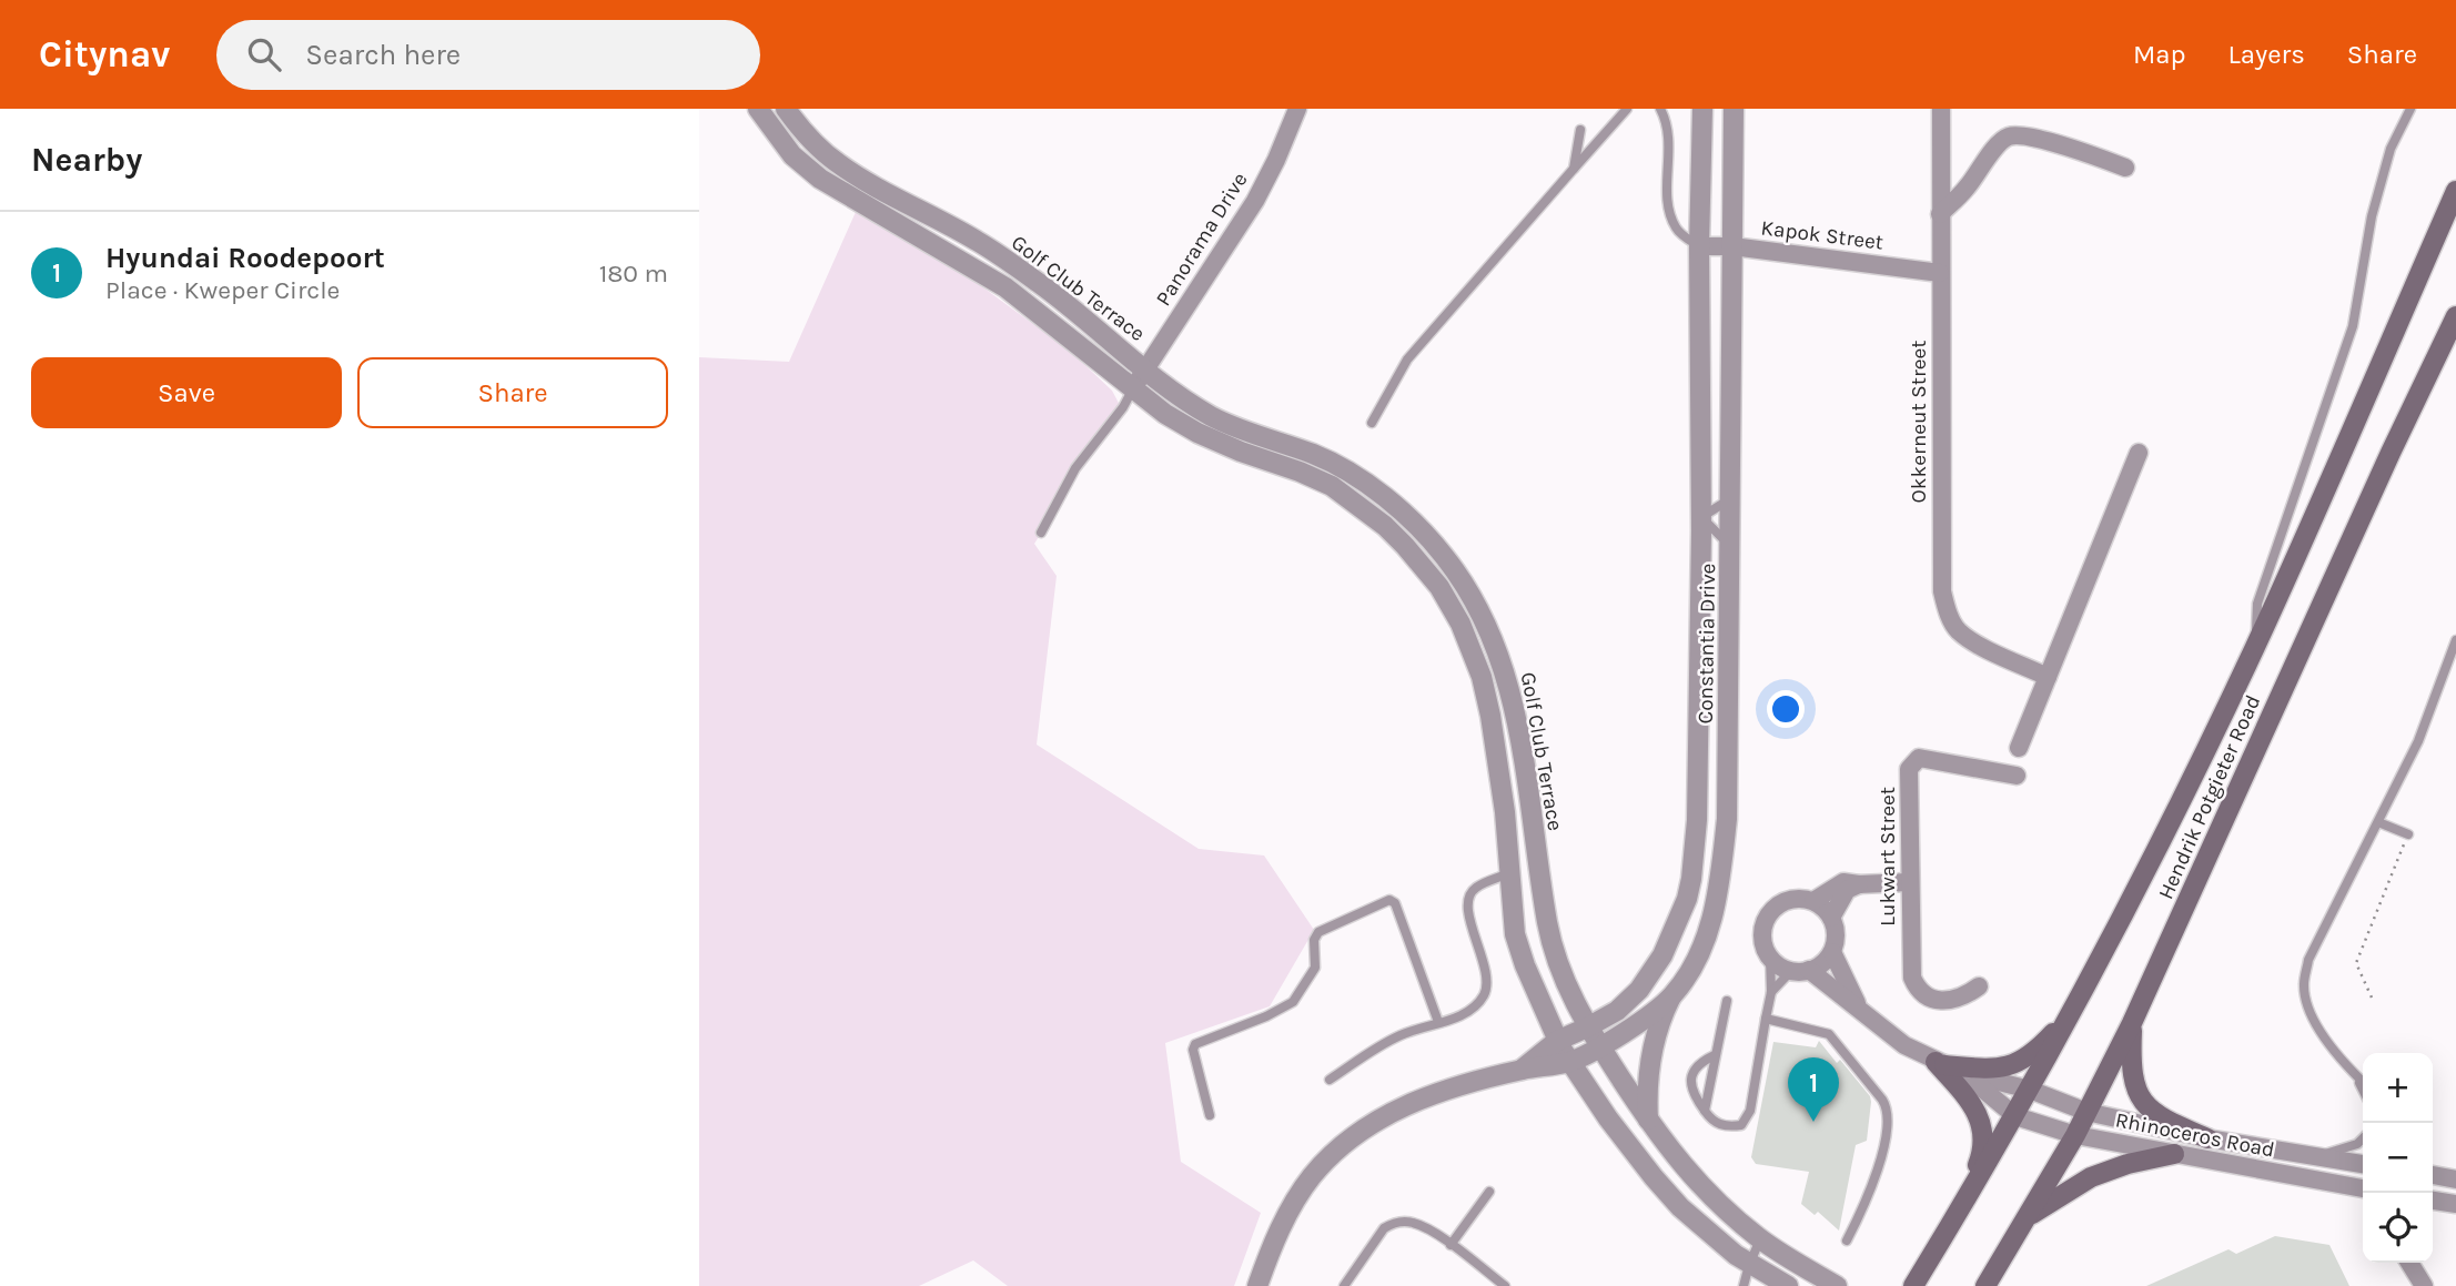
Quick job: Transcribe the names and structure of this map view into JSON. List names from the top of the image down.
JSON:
{
  "streets": {
    "main road": ["Hendrik Potgieter Road"],
    "street": [
      "Kapok Street",
      "Panorama Drive",
      "Golf Club Terrace",
      "Okkerneut Street",
      "Constantia Drive",
      "Lukwart Street",
      "Rhinoceros Road"
    ]
  },
  "crossings": [
    ["Kapok Street", "Okkerneut Street"],
    ["Kapok Street", "Constantia Drive"],
    ["Panorama Drive", "Golf Club Terrace"],
    ["Golf Club Terrace", "Constantia Drive"],
    ["Hendrik Potgieter Road", "Rhinoceros Road"]
  ],
  "page": {
    "header": "Citynav",
    "search": "Search here",
    "nav": ["Map", "Layers", "Share"],
    "heading": "Nearby",
    "list": [
      {
        "mark": "1",
        "name": "Hyundai Roodepoort",
        "note": "Place · Kweper Circle",
        "value": "180 m"
      }
    ],
    "buttons": ["Save", "Share"],
    "map_buttons": ["+", "−"],
    "pins": "1"
  }
}
